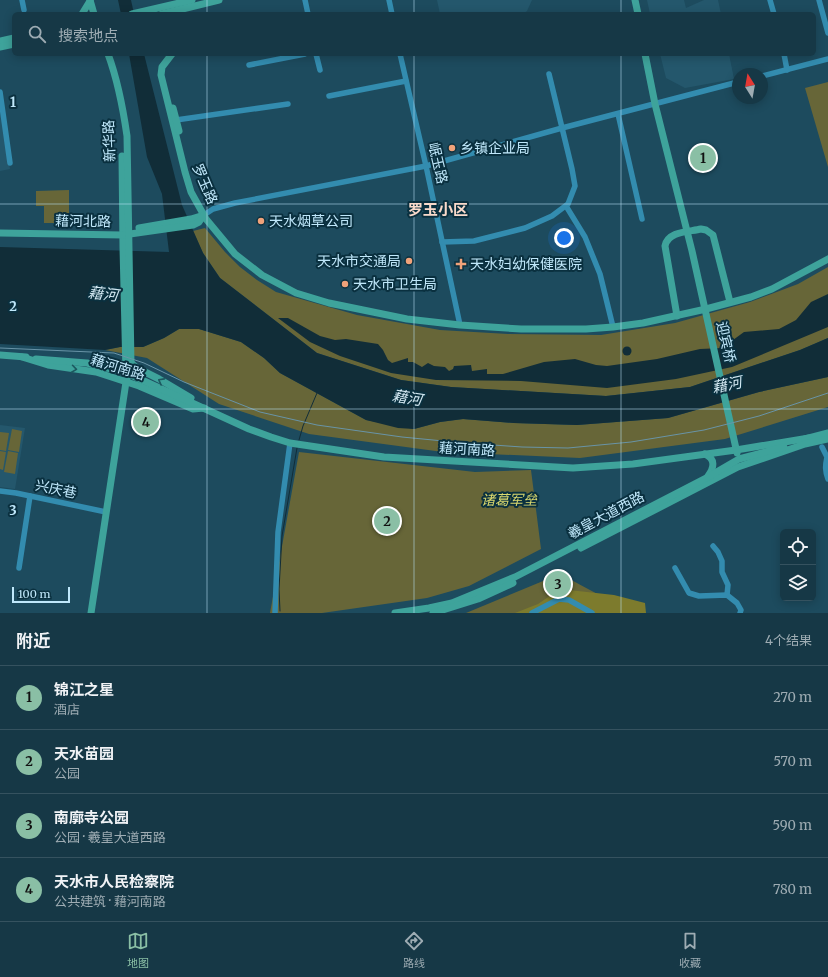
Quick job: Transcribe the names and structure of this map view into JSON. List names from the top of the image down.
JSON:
{
  "streets": {
    "main road": [
      "新华路",
      "罗玉路",
      "藉河北路",
      "迎宾桥",
      "藉河南路",
      "羲皇大道西路"
    ],
    "street": ["岷玉路", "兴庆巷"]
  },
  "crossings": [
    ["新华路", "藉河北路"],
    ["罗玉路", "藉河北路"],
    ["迎宾桥", "藉河南路"],
    ["迎宾桥", "羲皇大道西路"],
    ["藉河南路", "羲皇大道西路"]
  ],
  "districts": ["罗玉小区"],
  "water": ["藉河"],
  "parks": ["诸葛军垒"],
  "places": {
    "other": [
      "乡镇企业局",
      "天水烟草公司",
      "天水市交通局",
      "天水市卫生局"
    ],
    "health": ["天水妇幼保健医院"]
  },
  "scale_bar": "100 m",
  "north": "top",
  "page": {
    "search": "搜索地点",
    "pins": [
      "1",
      "4",
      "2",
      "3"
    ],
    "scale": "100 m",
    "heading": ["附近", "4个结果"],
    "list": [
      {
        "mark": "1",
        "name": "锦江之星",
        "note": "酒店",
        "value": "270 m"
      },
      {
        "mark": "2",
        "name": "天水苗园",
        "note": "公园",
        "value": "570 m"
      },
      {
        "mark": "3",
        "name": "南廓寺公园",
        "note": "公园 · 羲皇大道西路",
        "value": "590 m"
      },
      {
        "mark": "4",
        "name": "天水市人民检察院",
        "note": "公共建筑 · 藉河南路",
        "value": "780 m"
      }
    ],
    "nav": ["地图", "路线", "收藏"]
  },
  "grid": {
    "rows": ["1", "2", "3"]
  }
}
